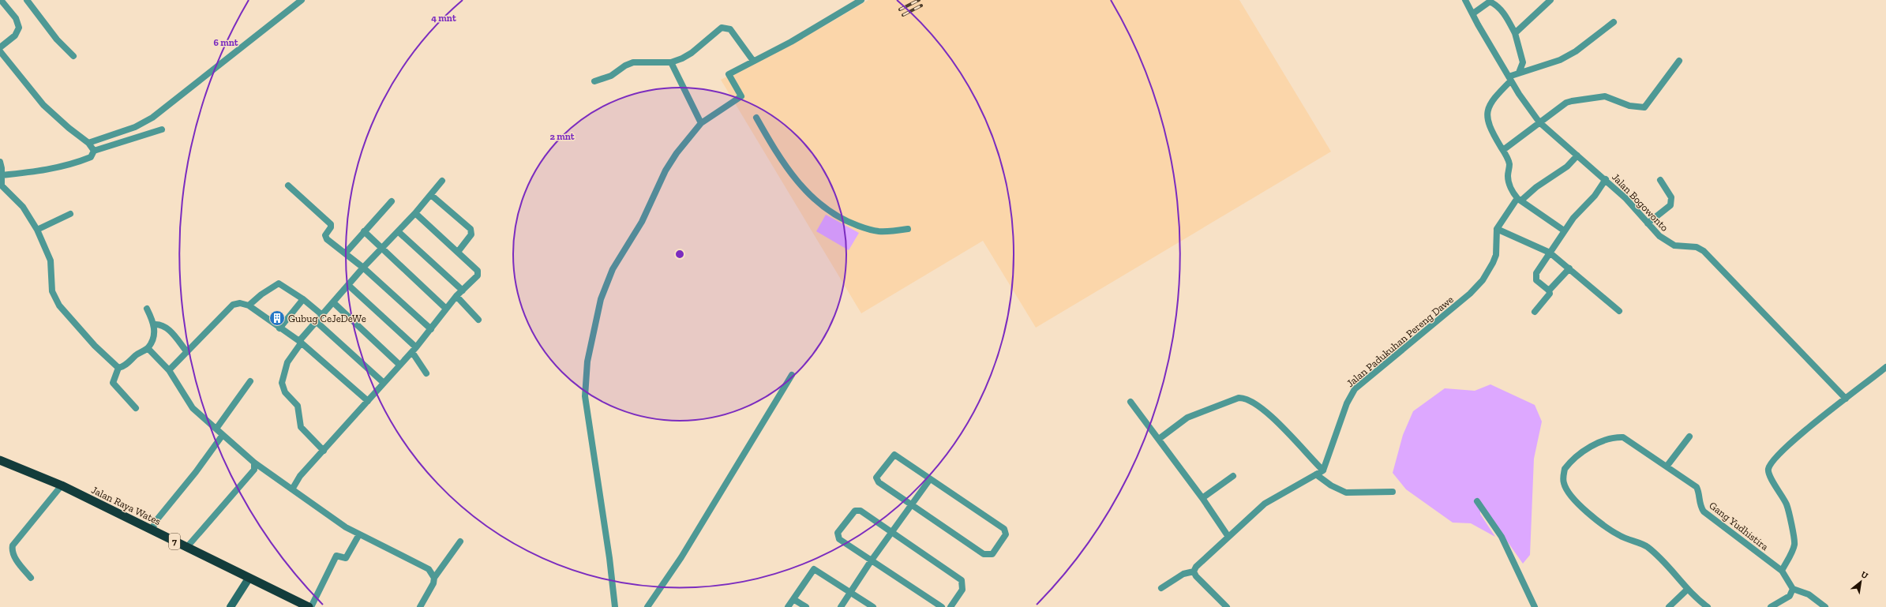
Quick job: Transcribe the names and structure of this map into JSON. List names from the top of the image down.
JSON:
{
  "streets": {
    "highway": ["Jalan Raya Wates", "7"],
    "street": ["Jalan Bogowonto", "Jalan Padukuhan Pereng Dawe", "Gang Yudhistira"]
  },
  "places": {
    "building": ["Gubug CeJeDeWe"]
  },
  "north": "top right",
  "rings": ["4 mnt", "6 mnt", "2 mnt"]
}
